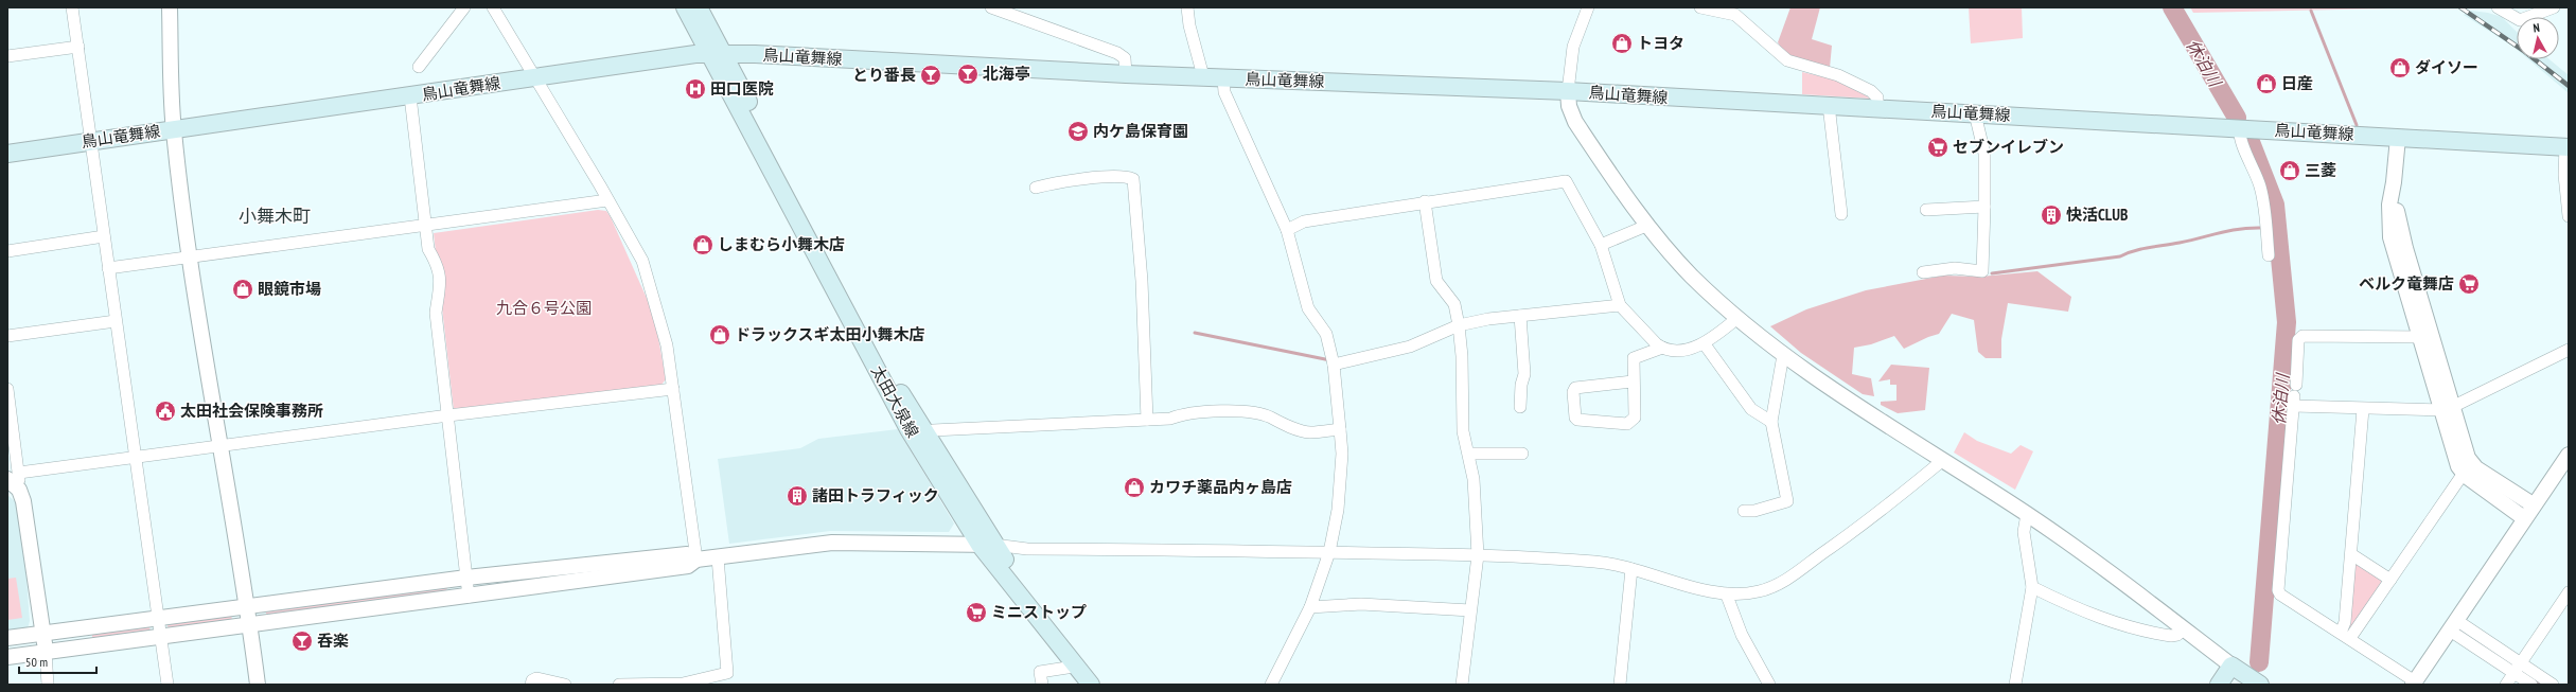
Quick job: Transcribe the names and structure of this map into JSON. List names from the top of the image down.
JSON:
{
  "streets": {
    "main road": ["鳥山竜舞線", "太田大泉線"]
  },
  "crossings": [
    ["鳥山竜舞線", "太田大泉線"]
  ],
  "districts": ["小舞木町"],
  "water": ["休泊川"],
  "parks": ["九合６号公園"],
  "places": {
    "shop": [
      "トヨタ",
      "ダイソー",
      "日産",
      "三菱",
      "しまむら小舞木店",
      "眼鏡市場",
      "ドラックスギ太田小舞木店",
      "カワチ薬品内ヶ島店"
    ],
    "bar": ["北海亭", "とり番長", "呑楽"],
    "hospital": ["田口医院"],
    "school or university": ["内ケ島保育園"],
    "supermarket": ["セブンイレブン", "ベルク竜舞店", "ミニストップ"],
    "building": ["快活CLUB", "諸田トラフィック"],
    "public building": ["太田社会保険事務所"]
  },
  "scale_bar": "50 m",
  "north": "top"
}
